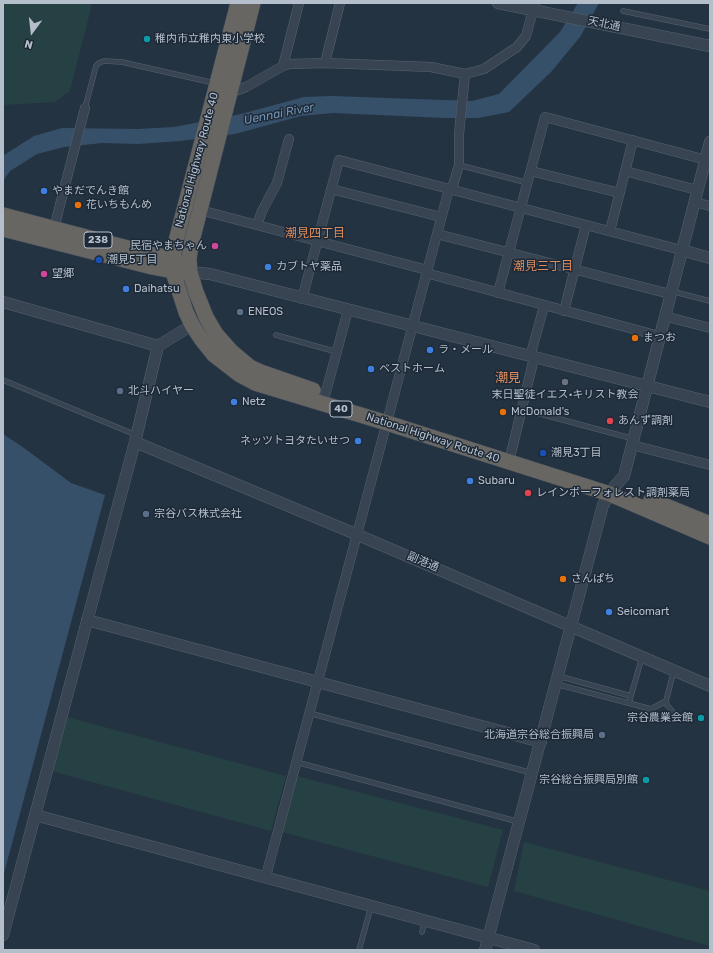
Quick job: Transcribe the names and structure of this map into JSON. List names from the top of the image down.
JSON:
{
  "streets": {
    "highway": ["National Highway Route 40", "238", "40"],
    "street": ["天北通", "副港通"]
  },
  "crossings": [
    ["National Highway Route 40", "238"]
  ],
  "districts": ["潮見四丁目", "潮見三丁目", "潮見"],
  "water": ["Uennai River"],
  "places": [
    "稚内市立稚内東小学校",
    "やまだでんき館",
    "花いちもんめ",
    "民宿やまちゃん",
    "潮見5丁目",
    "カブトヤ薬品",
    "望郷",
    "Daihatsu",
    "ENEOS",
    "まつお",
    "ラ・メール",
    "ベストホーム",
    "末日聖徒イエス•キリスト教会",
    "北斗ハイヤー",
    "Netz",
    "McDonald's",
    "あんず調剤",
    "ネッツトヨタたいせつ",
    "潮見3丁目",
    "Subaru",
    "レインボーフォレスト調剤薬局",
    "宗谷バス株式会社",
    "さんぱち",
    "Seicomart",
    "宗谷農業会館",
    "北海道宗谷総合振興局",
    "宗谷総合振興局別館"
  ],
  "north": "bottom"
}
